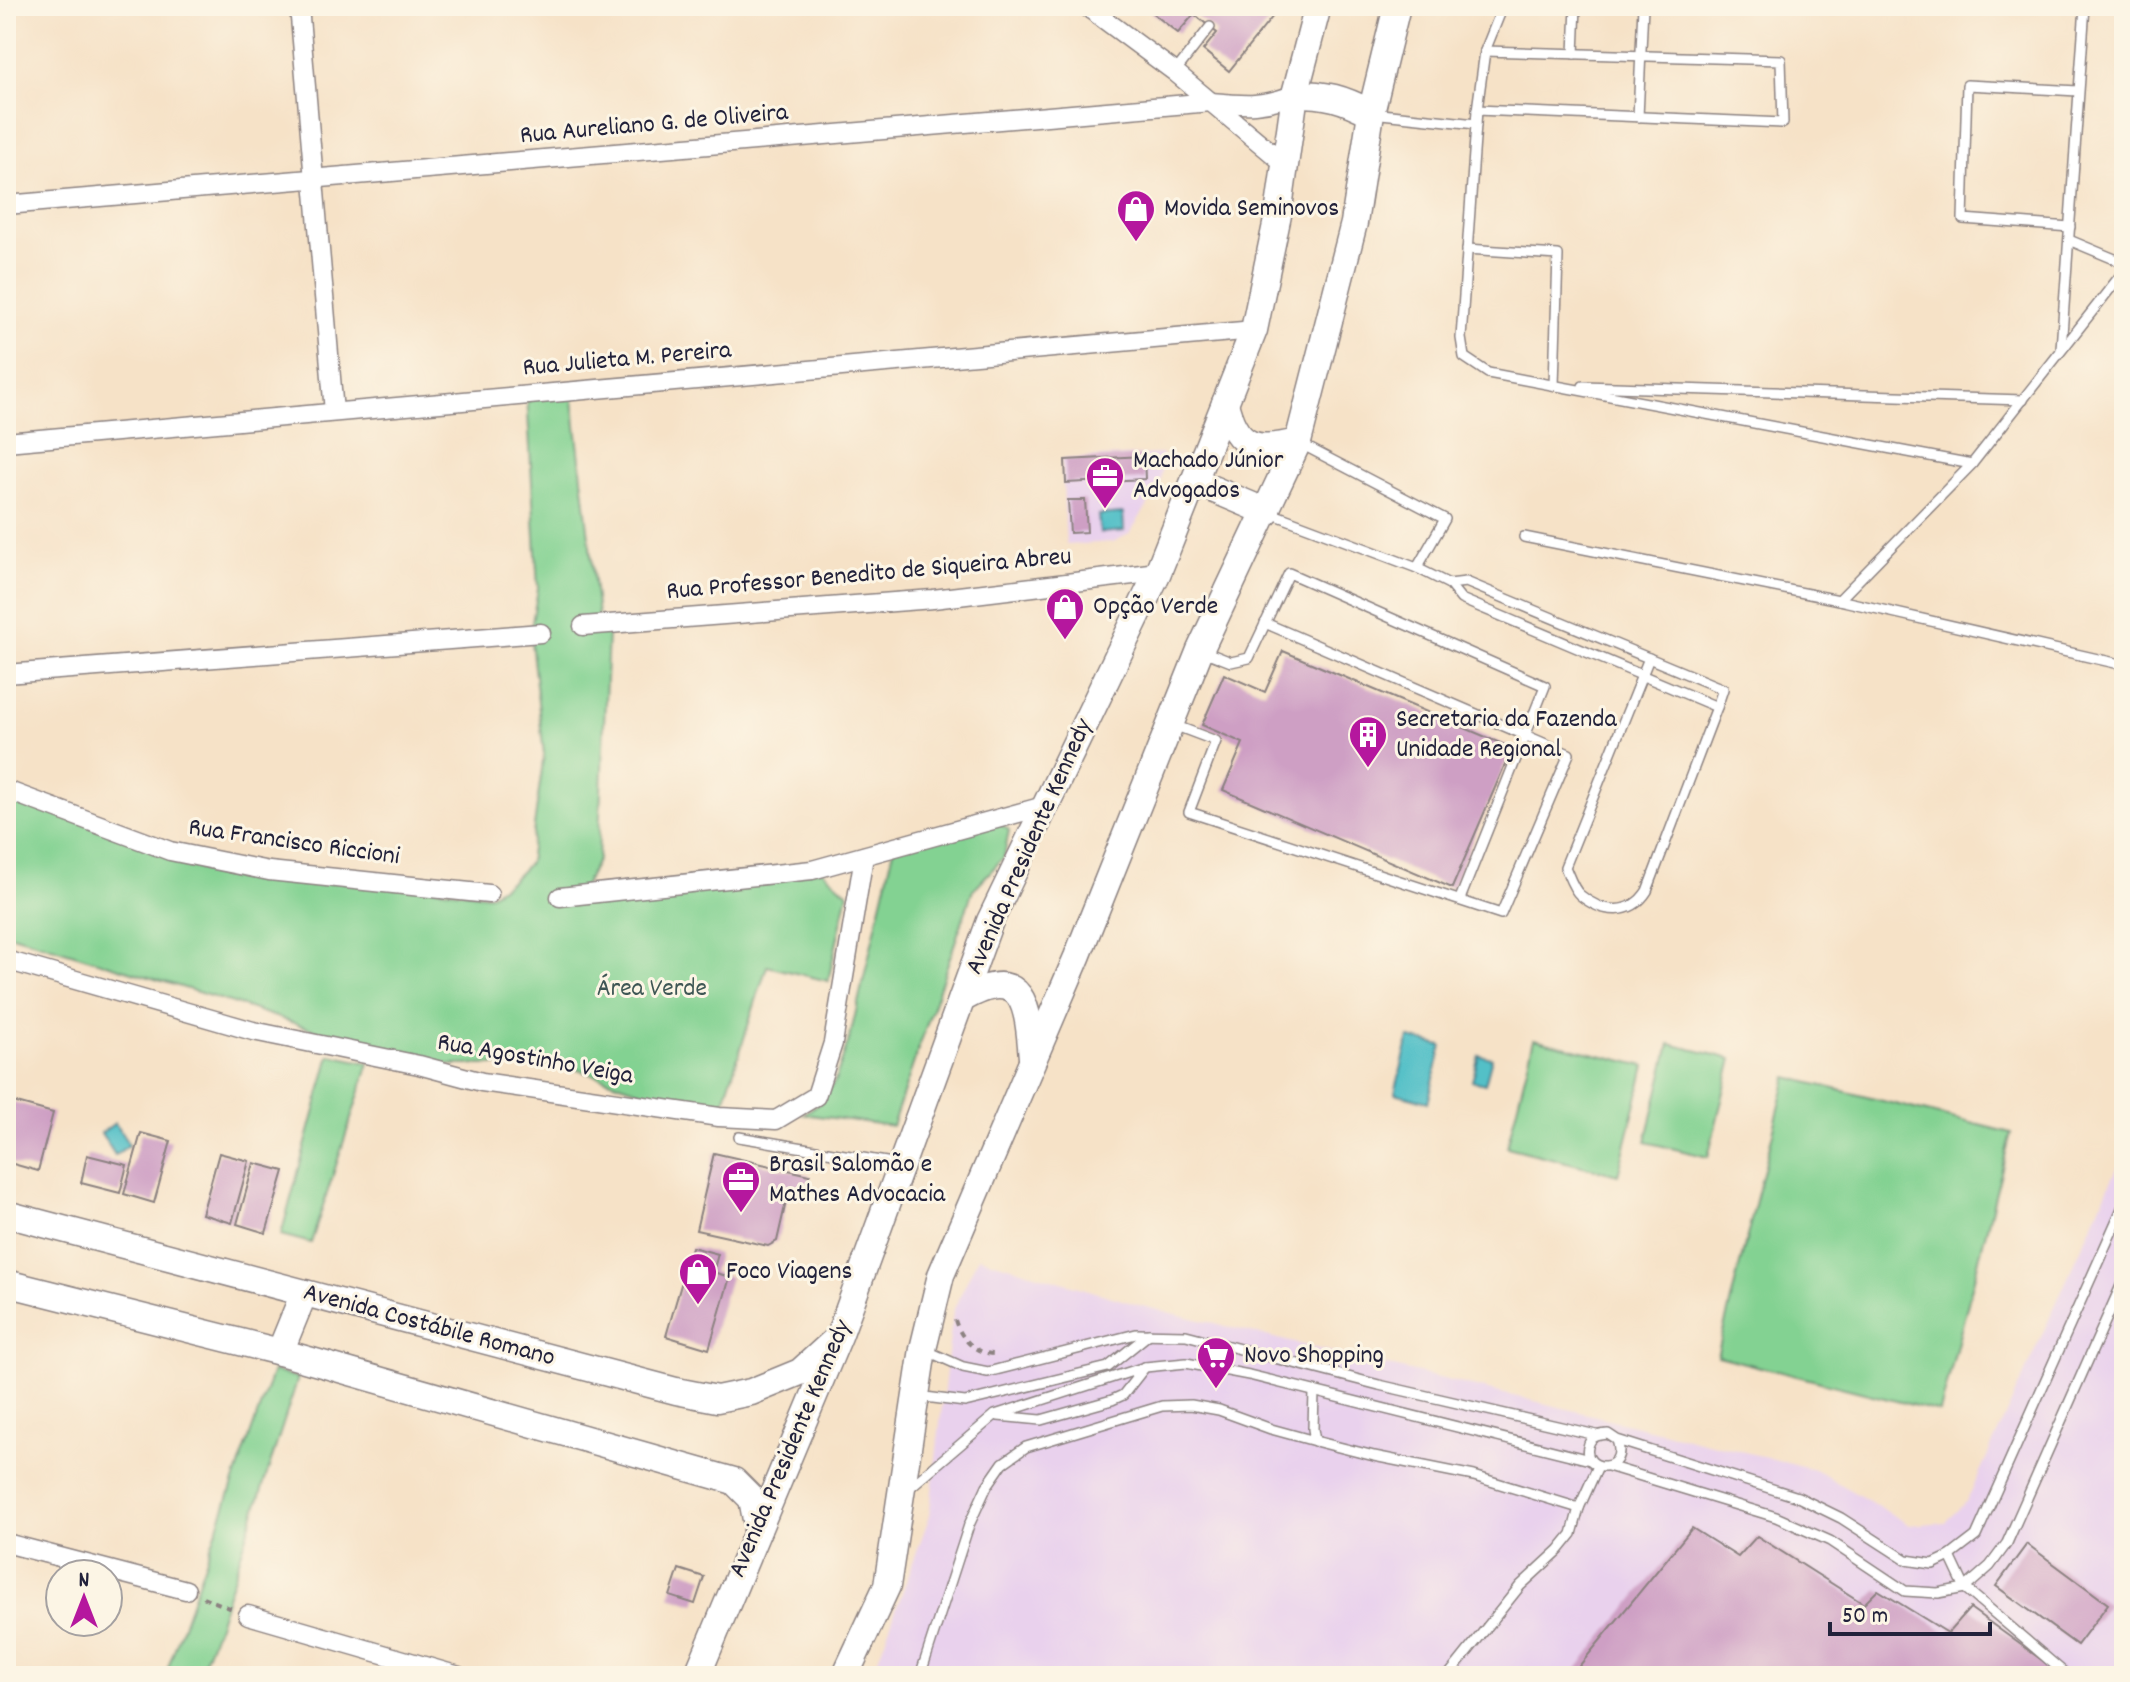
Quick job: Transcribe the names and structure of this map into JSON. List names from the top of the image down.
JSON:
{
  "streets": {
    "main road": ["Avenida Presidente Kennedy", "Avenida Costábile Romano"],
    "street": [
      "Rua Aureliano G. de Oliveira",
      "Rua Julieta M. Pereira",
      "Rua Professor Benedito de Siqueira Abreu",
      "Rua Francisco Riccioni",
      "Rua Agostinho Veiga"
    ]
  },
  "crossings": [
    ["Rua Aureliano G. de Oliveira", "Avenida Presidente Kennedy"],
    ["Rua Julieta M. Pereira", "Avenida Presidente Kennedy"],
    ["Rua Professor Benedito de Siqueira Abreu", "Avenida Presidente Kennedy"],
    ["Avenida Presidente Kennedy", "Avenida Costábile Romano"]
  ],
  "parks": ["Área Verde"],
  "places": {
    "shop": ["Movida Seminovos", "Opção Verde", "Foco Viagens"],
    "office": ["Machado Júnior Advogados", "Brasil Salomão e Mathes Advocacia"],
    "building": ["Secretaria da Fazenda Unidade Regional"],
    "supermarket": ["Novo Shopping"]
  },
  "scale_bar": "50 m",
  "north": "top"
}
